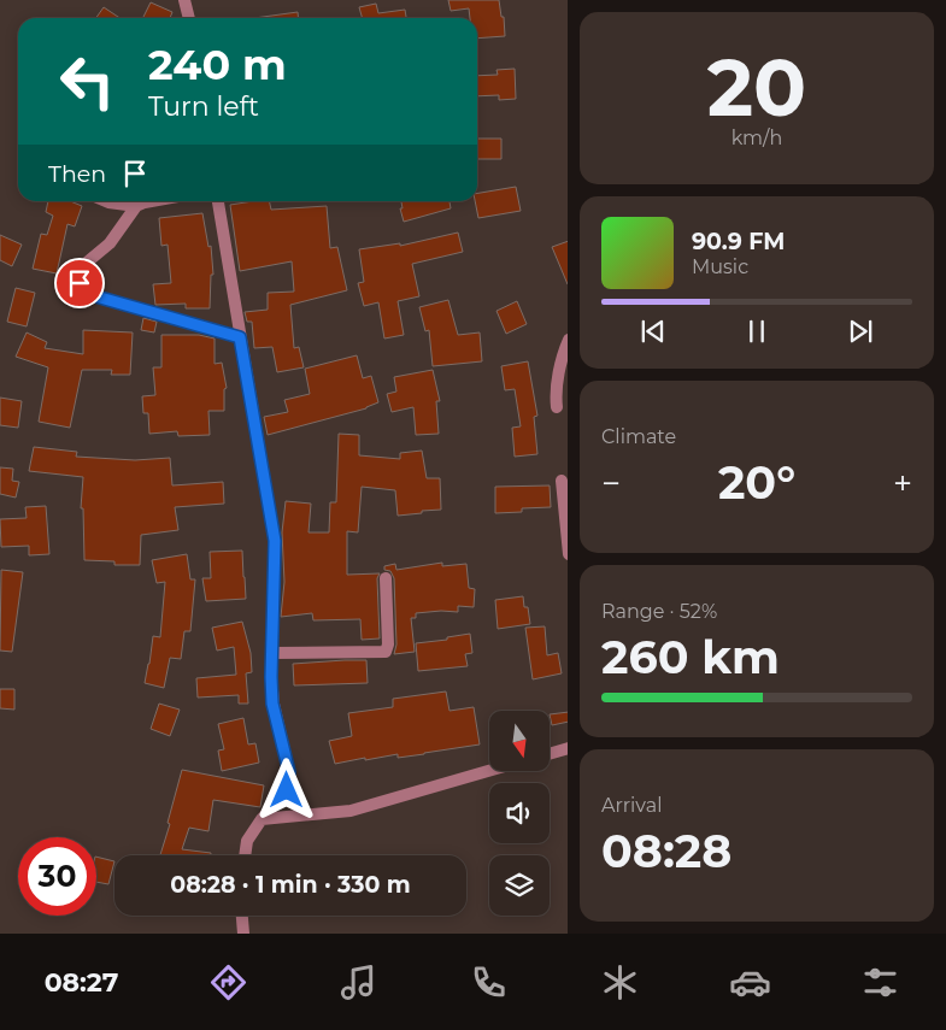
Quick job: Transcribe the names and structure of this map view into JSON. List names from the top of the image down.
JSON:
{
  "north": "bottom",
  "page": {
    "tile": [
      ["20", "km/h"],
      "Climate",
      ["Range · 52%", "260 km"],
      ["Arrival", "08:28"]
    ],
    "turn": ["240 m", "Turn left"],
    "then": "Then",
    "song": ["90.9 FM", "Music"],
    "heat": ["−", "20°", "+"],
    "limit": "30",
    "trip": "08:28 · 1 min · 330 m",
    "tabs": "08:27"
  }
}
